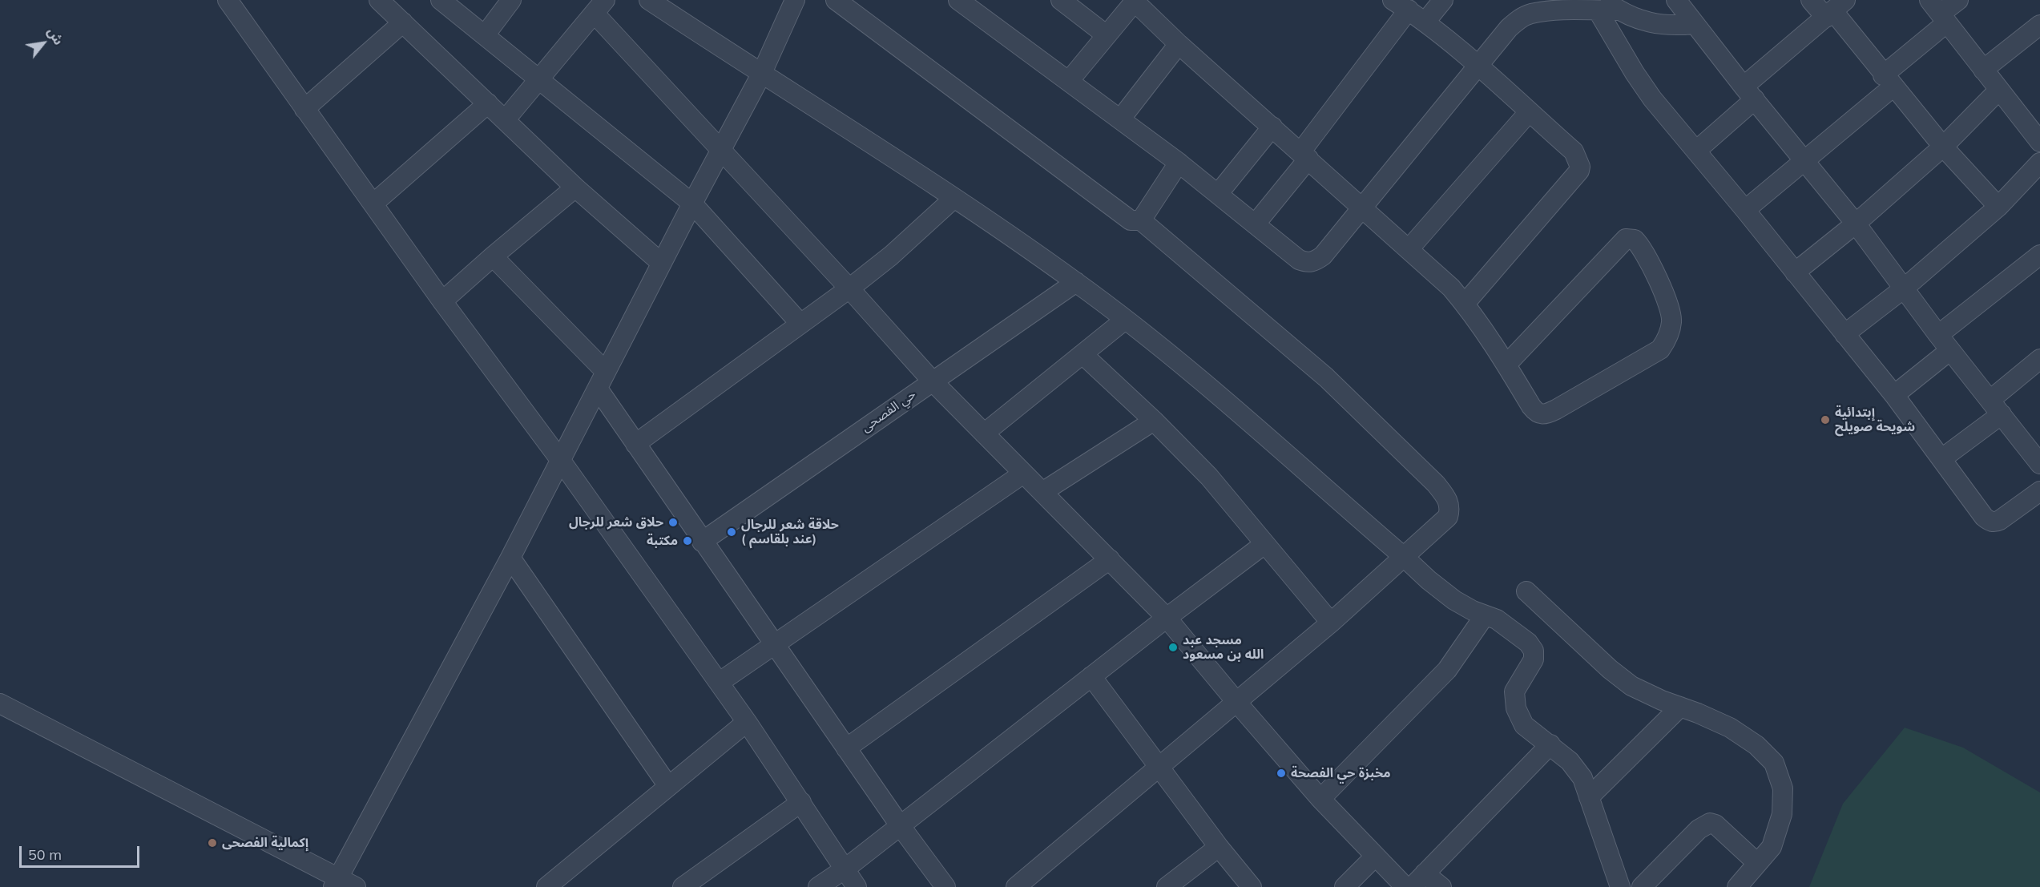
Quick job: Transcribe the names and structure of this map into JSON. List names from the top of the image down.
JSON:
{
  "streets": {
    "street": ["حي الفصحى"]
  },
  "places": [
    "إبتدائية شويحة صويلح",
    "حلاق شعر للرجال",
    "حلاقة شعر للرجال ( عند بلقاسم)",
    "مكتبة",
    "مسجد عبد الله بن مسعود",
    "مخبزة حي الفصحة",
    "إكمالية الفصحى"
  ],
  "scale_bar": "50 m",
  "north": "top right"
}
